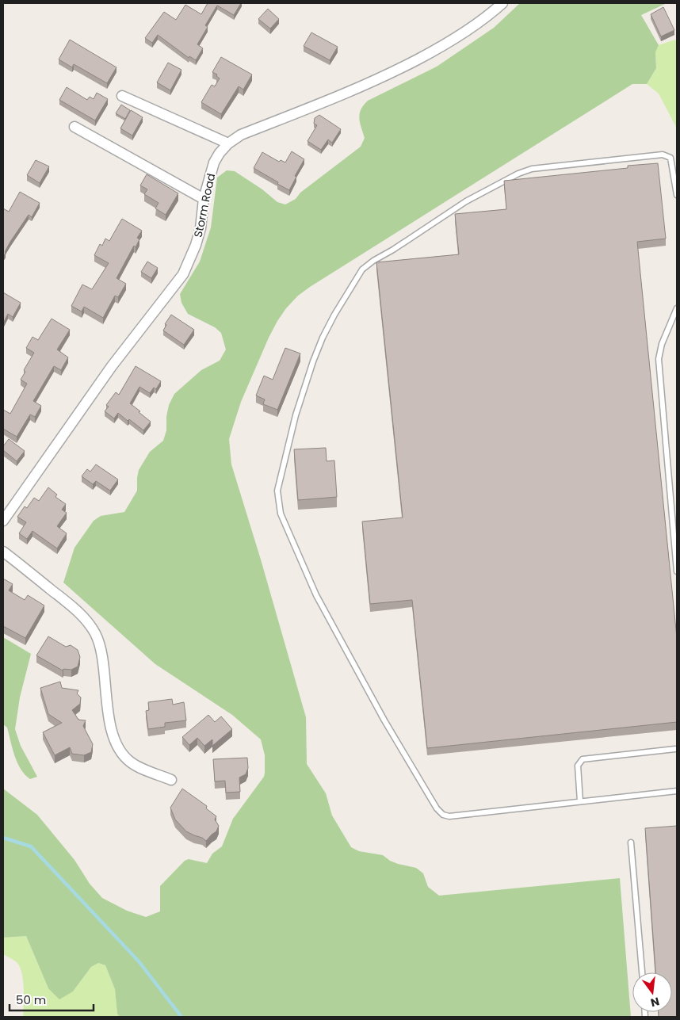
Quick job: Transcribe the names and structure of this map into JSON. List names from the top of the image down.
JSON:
{
  "streets": {
    "street": ["Storm Road"]
  },
  "scale_bar": "50 m",
  "north": "bottom"
}
